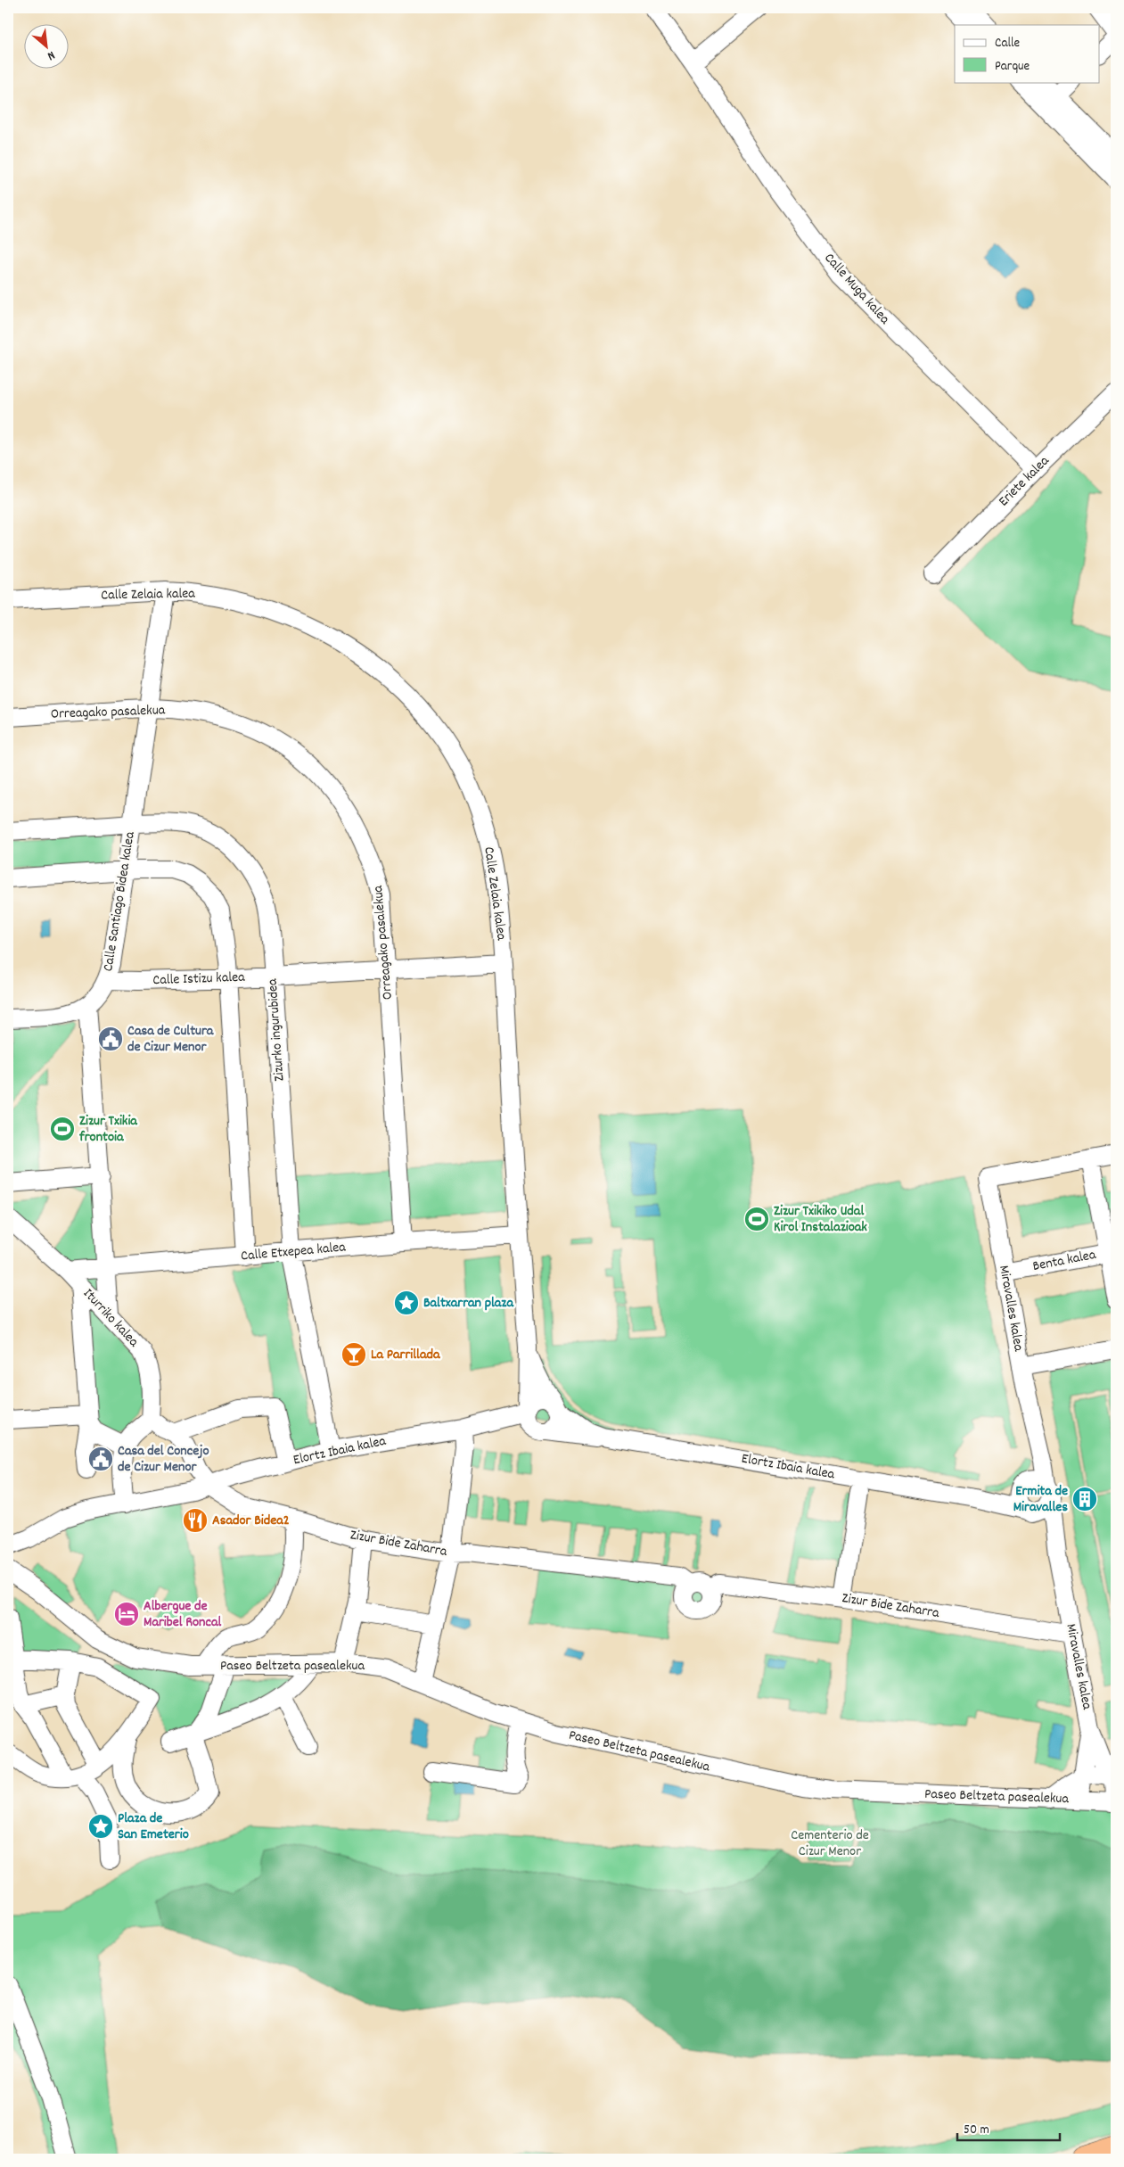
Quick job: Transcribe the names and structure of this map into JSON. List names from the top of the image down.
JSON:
{
  "streets": {
    "street": [
      "Calle Muga kalea",
      "Eriete kalea",
      "Calle Zelaia kalea",
      "Orreagako pasalekua",
      "Calle Santiago Bidea kalea",
      "Calle Istizu kalea",
      "Zizurko ingurubidea",
      "Calle Etxepea kalea",
      "Benta kalea",
      "Miravalles kalea",
      "Iturriko kalea",
      "Elortz Ibaia kalea",
      "Zizur Bide Zaharra",
      "Paseo Beltzeta pasealekua"
    ]
  },
  "crossings": [
    ["Calle Muga kalea", "Eriete kalea"],
    ["Calle Zelaia kalea", "Calle Santiago Bidea kalea"],
    ["Calle Zelaia kalea", "Calle Istizu kalea"],
    ["Calle Zelaia kalea", "Calle Etxepea kalea"],
    ["Calle Zelaia kalea", "Elortz Ibaia kalea"],
    ["Orreagako pasalekua", "Calle Santiago Bidea kalea"],
    ["Orreagako pasalekua", "Calle Istizu kalea"],
    ["Orreagako pasalekua", "Calle Etxepea kalea"],
    ["Calle Santiago Bidea kalea", "Calle Istizu kalea"],
    ["Calle Santiago Bidea kalea", "Zizurko ingurubidea"],
    ["Calle Istizu kalea", "Zizurko ingurubidea"],
    ["Zizurko ingurubidea", "Calle Etxepea kalea"],
    ["Zizurko ingurubidea", "Elortz Ibaia kalea"],
    ["Calle Etxepea kalea", "Iturriko kalea"],
    ["Miravalles kalea", "Elortz Ibaia kalea"],
    ["Miravalles kalea", "Zizur Bide Zaharra"],
    ["Miravalles kalea", "Paseo Beltzeta pasealekua"],
    ["Elortz Ibaia kalea", "Zizur Bide Zaharra"],
    ["Zizur Bide Zaharra", "Paseo Beltzeta pasealekua"]
  ],
  "parks": ["Cementerio de Cizur Menor"],
  "places": {
    "public building": ["Casa de Cultura de Cizur Menor", "Casa del Concejo de Cizur Menor"],
    "sports": ["Zizur Txikia frontoia", "Zizur Txikiko Udal Kirol Instalazioak"],
    "place": ["Baltxarran plaza", "Plaza de San Emeterio"],
    "bar": ["La Parrillada"],
    "building": ["Ermita de Miravalles"],
    "restaurant": ["Asador Bidea2"],
    "hotel": ["Albergue de Maribel Roncal"]
  },
  "legend": ["Calle", "Parque"],
  "scale_bar": "50 m",
  "north": "bottom right"
}
